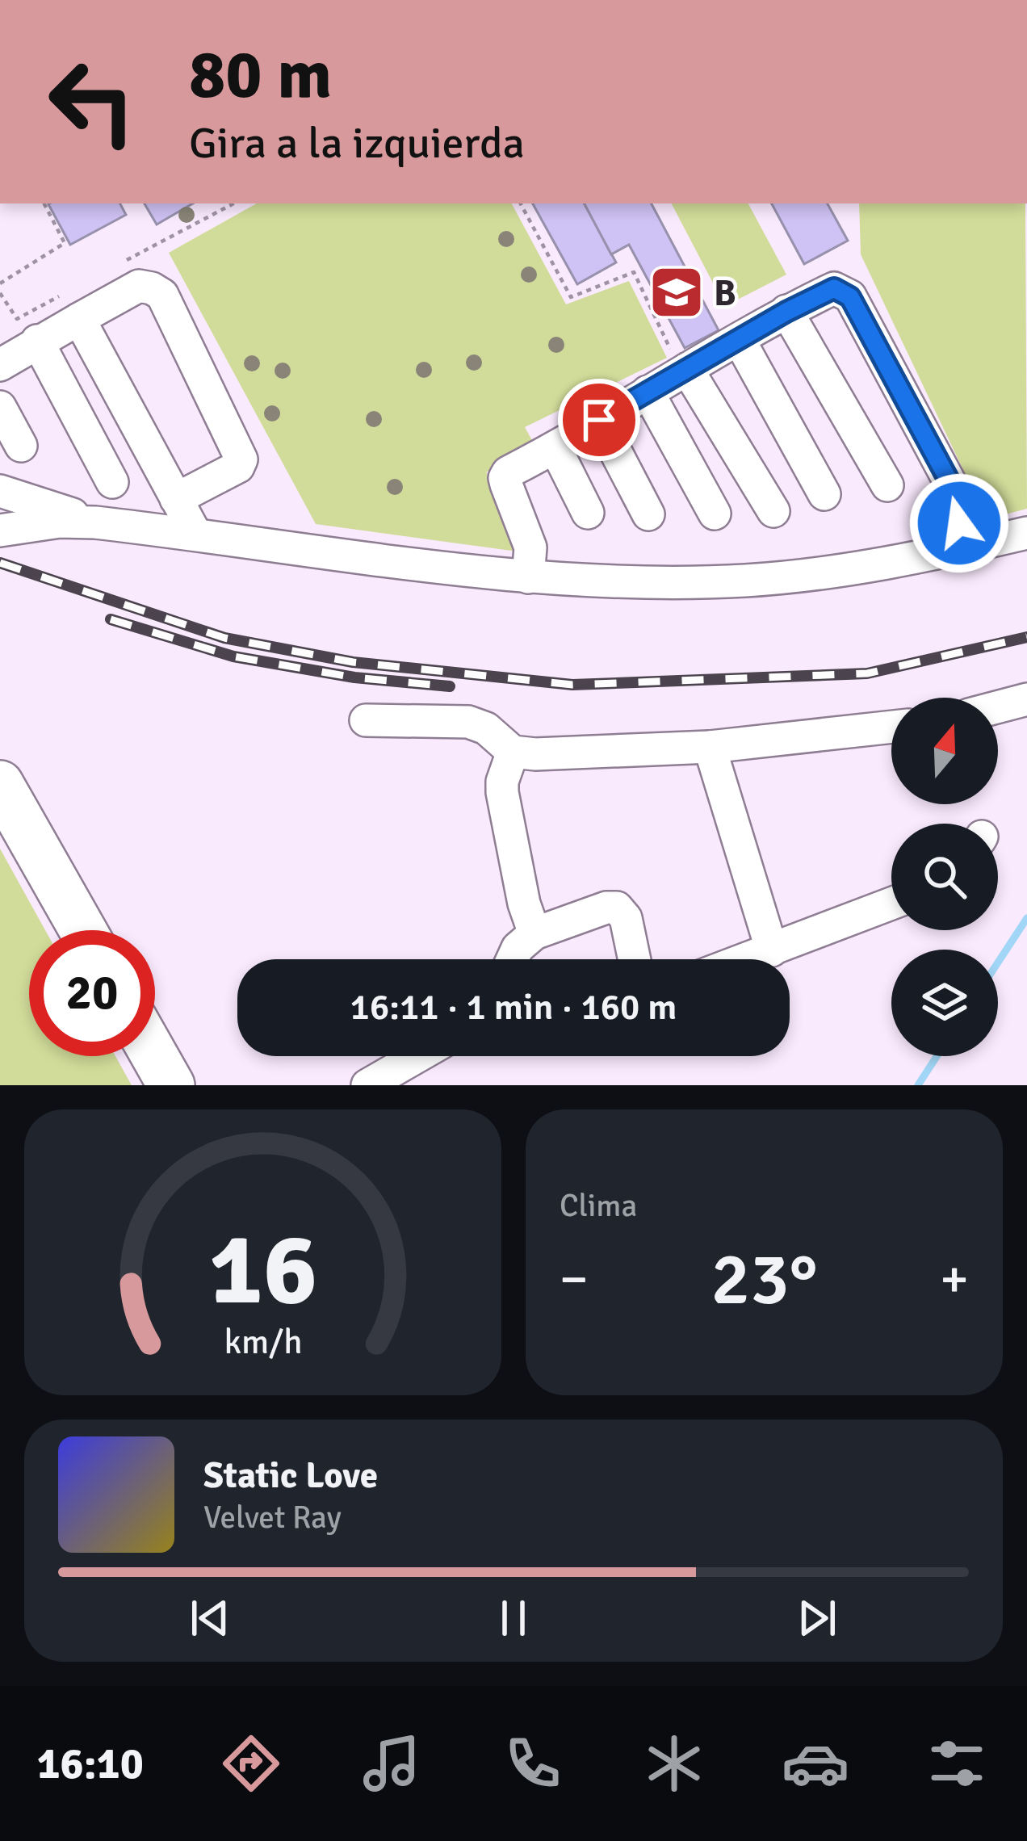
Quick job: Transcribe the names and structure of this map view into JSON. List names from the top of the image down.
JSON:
{
  "places": {
    "school or university": ["B"]
  },
  "north": "top",
  "page": {
    "turn": ["80 m", "Gira a la izquierda"],
    "limit": "20",
    "trip": "16:11 · 1 min · 160 m",
    "tile": "Clima",
    "heat": ["−", "23°", "+"],
    "song": ["Static Love", "Velvet Ray"],
    "tabs": "16:10",
    "gauge": ["16", "km/h"]
  }
}
